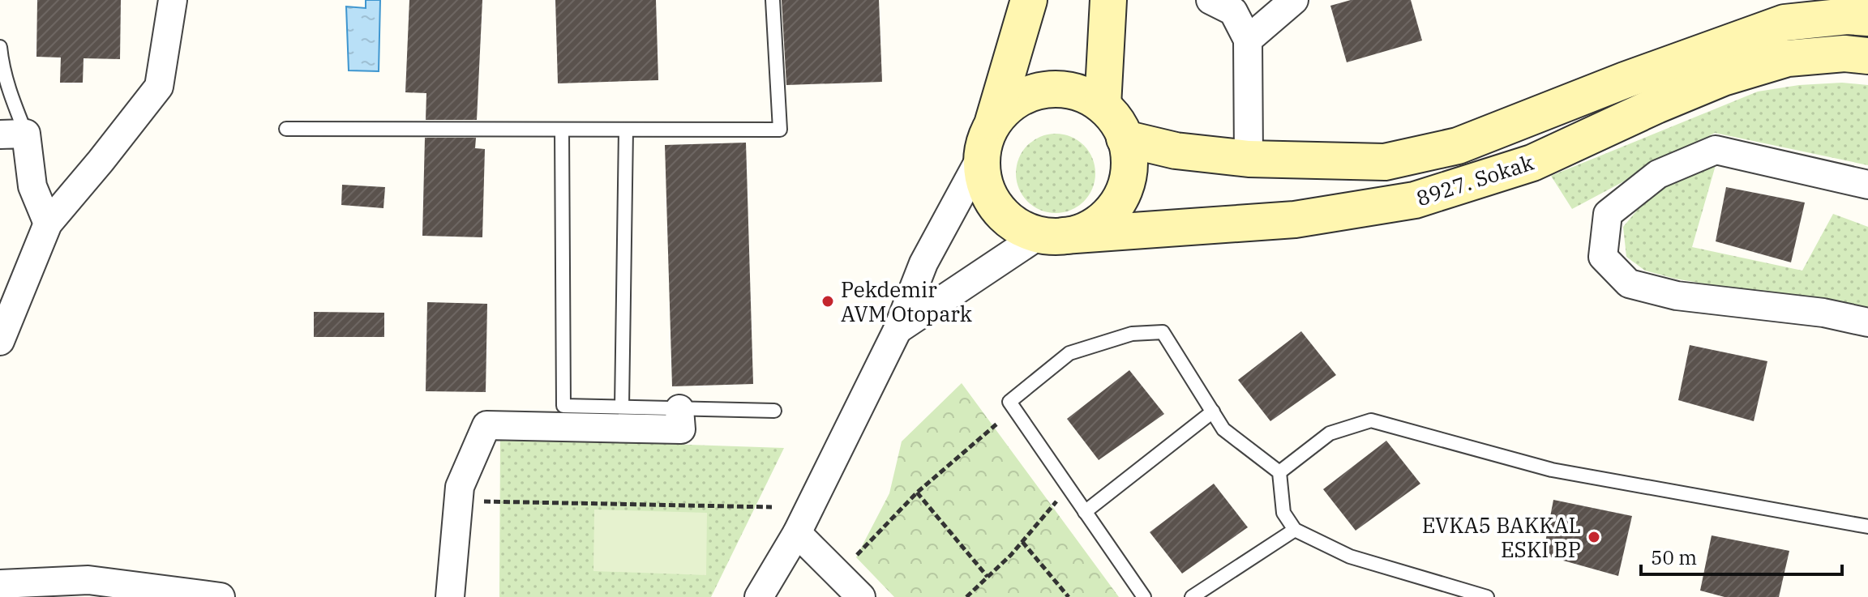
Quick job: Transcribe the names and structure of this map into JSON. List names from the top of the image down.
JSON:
{
  "streets": {
    "street": ["8927. Sokak"]
  },
  "places": ["Pekdemir AVM Otopark", "EVKA5 BAKKAL ESKI BP"],
  "scale_bar": "50 m"
}
